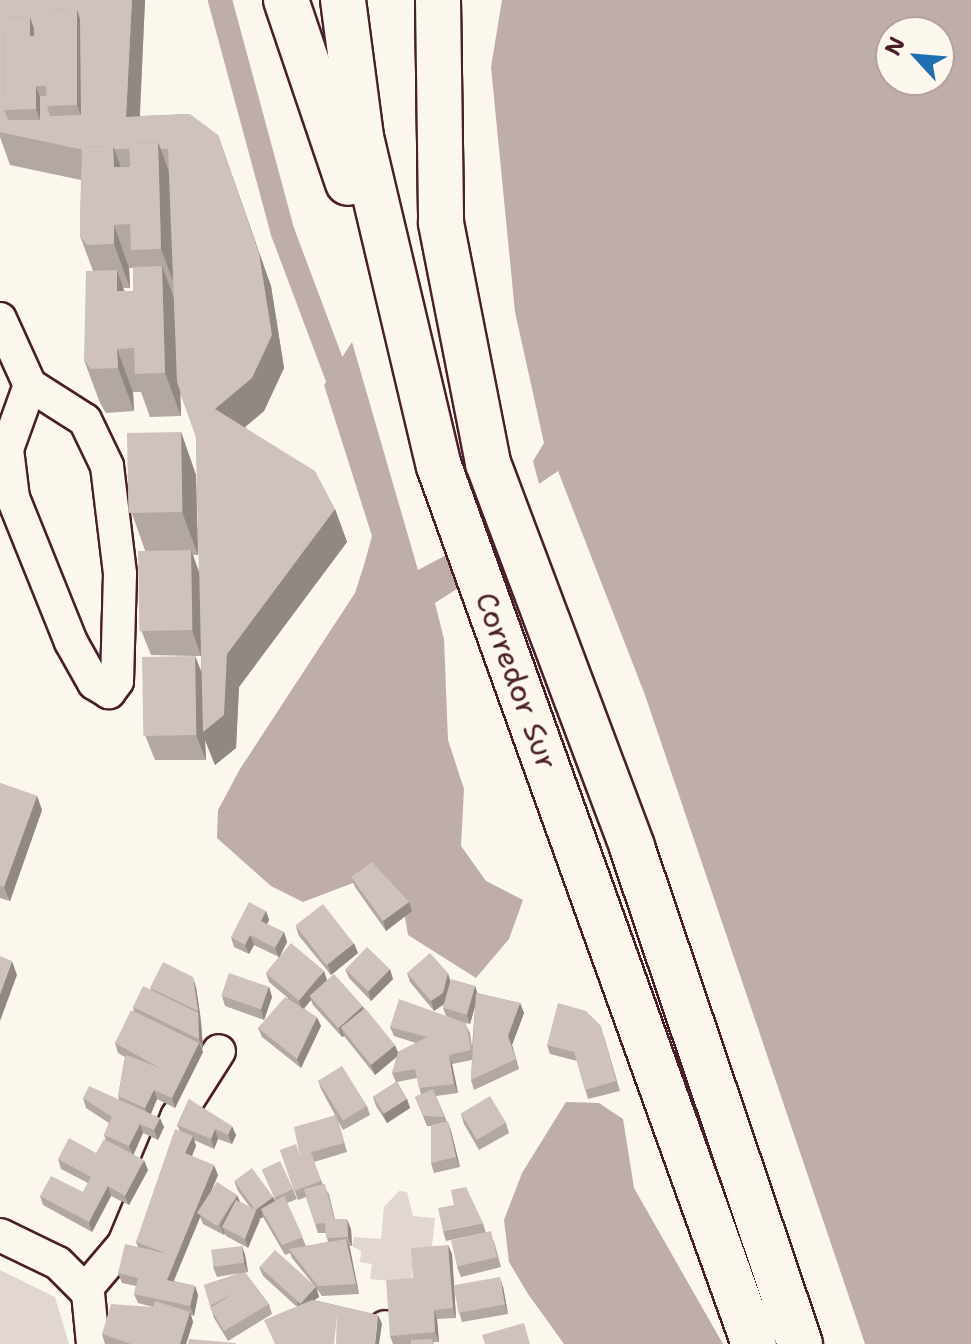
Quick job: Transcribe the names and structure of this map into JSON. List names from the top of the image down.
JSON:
{
  "streets": {
    "highway": ["Corredor Sur"]
  },
  "north": "top left"
}
